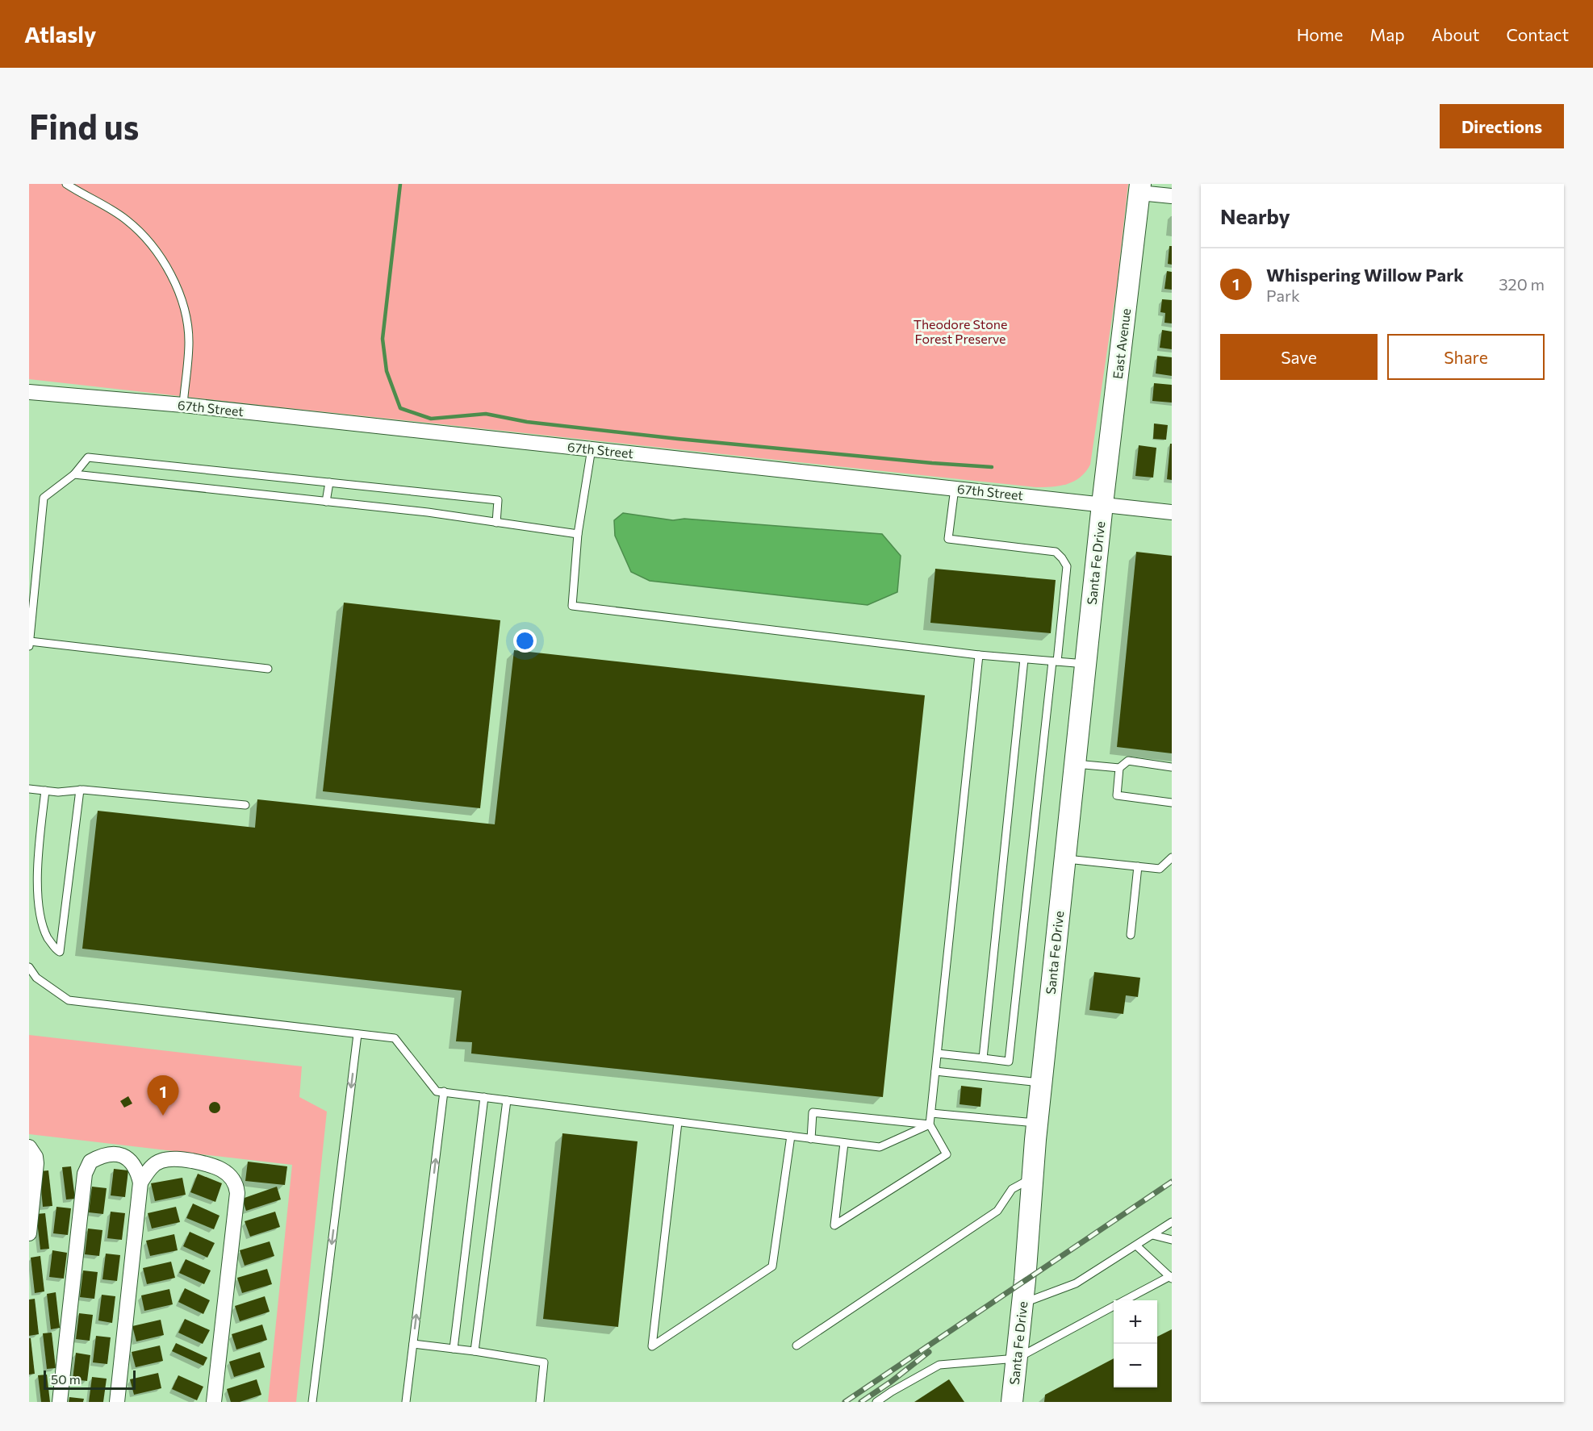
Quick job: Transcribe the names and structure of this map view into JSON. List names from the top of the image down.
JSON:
{
  "streets": {
    "street": ["East Avenue", "67th Street", "Santa Fe Drive"]
  },
  "crossings": [
    ["East Avenue", "67th Street"],
    ["East Avenue", "Santa Fe Drive"],
    ["67th Street", "Santa Fe Drive"]
  ],
  "parks": ["Theodore Stone Forest Preserve"],
  "scale_bar": "50 m",
  "page": {
    "header": "Atlasly",
    "nav": [
      "Home",
      "Map",
      "About",
      "Contact"
    ],
    "buttons": [
      "Directions",
      ["Save", "Share"]
    ],
    "title": "Find us",
    "heading": "Nearby",
    "list": [
      {
        "mark": "1",
        "name": "Whispering Willow Park",
        "note": "Park",
        "value": "320 m"
      }
    ],
    "pins": "1",
    "map_buttons": ["+", "−"],
    "scale": "50 m"
  }
}
